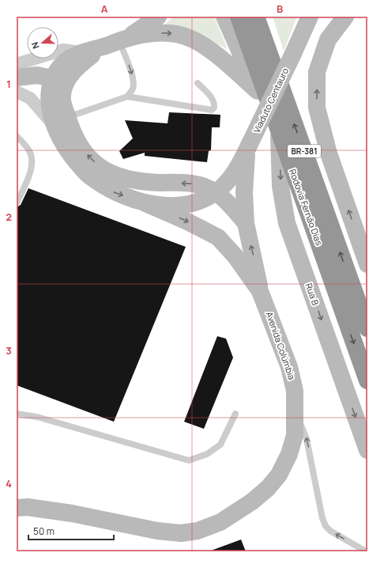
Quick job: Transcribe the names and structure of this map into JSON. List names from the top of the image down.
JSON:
{
  "streets": {
    "highway": ["BR-381", "Rodovia Fernão Dias"],
    "street": ["Viaduto Centauro", "Rua B", "Avenida Colúmbia"]
  },
  "crossings": [
    ["Viaduto Centauro", "Avenida Colúmbia"],
    ["BR-381", "Rodovia Fernão Dias"],
    ["BR-381", "Rua B"],
    ["Rodovia Fernão Dias", "Rua B"]
  ],
  "scale_bar": "50 m",
  "north": "left",
  "grid": {
    "columns": ["A", "B"],
    "rows": [
      "1",
      "2",
      "3",
      "4"
    ]
  }
}
